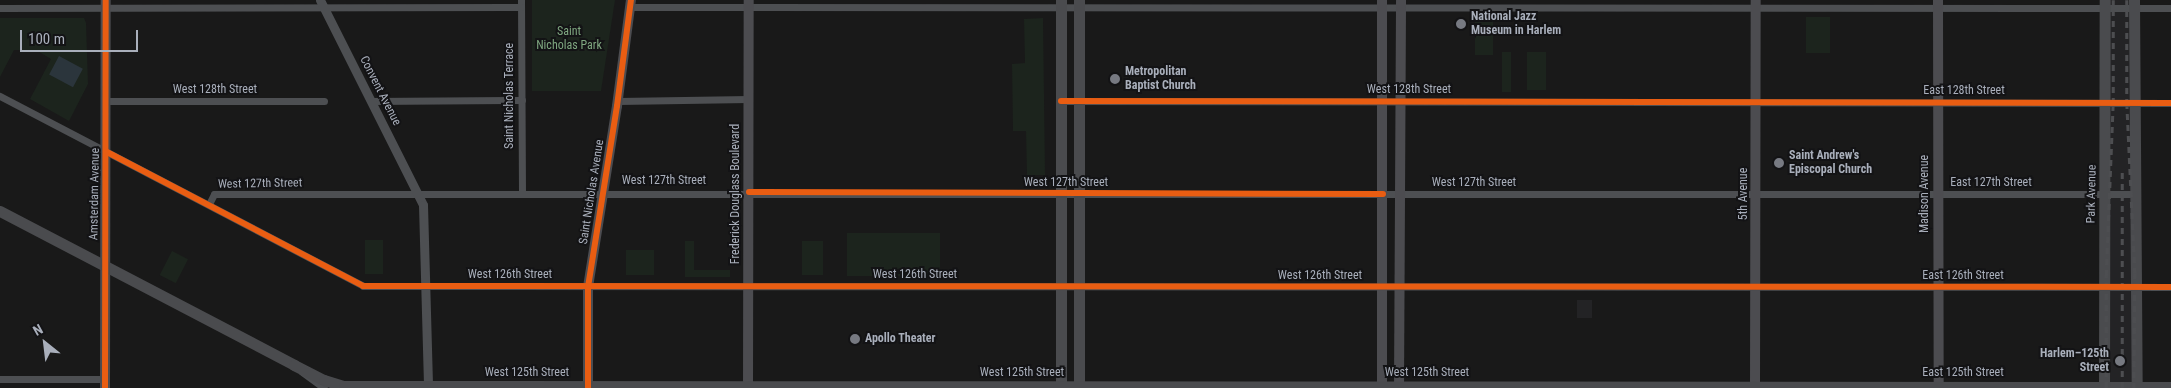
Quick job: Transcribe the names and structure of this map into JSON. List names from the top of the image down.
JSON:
{
  "streets": {
    "main road": [
      "Saint Nicholas Avenue",
      "Amsterdam Avenue",
      "Frederick Douglass Boulevard",
      "5th Avenue",
      "Madison Avenue",
      "Park Avenue",
      "West 125th Street",
      "East 125th Street"
    ],
    "street": [
      "West 128th Street",
      "Convent Avenue",
      "East 128th Street",
      "Saint Nicholas Terrace",
      "West 127th Street",
      "East 127th Street",
      "West 126th Street",
      "East 126th Street"
    ]
  },
  "crossings": [
    ["West 128th Street", "East 128th Street"],
    ["West 128th Street", "Amsterdam Avenue"],
    ["West 128th Street", "5th Avenue"],
    ["Convent Avenue", "West 127th Street"],
    ["Convent Avenue", "West 126th Street"],
    ["Convent Avenue", "West 125th Street"],
    ["East 128th Street", "5th Avenue"],
    ["East 128th Street", "Madison Avenue"],
    ["East 128th Street", "Park Avenue"],
    ["Saint Nicholas Terrace", "West 127th Street"],
    ["West 127th Street", "East 127th Street"],
    ["West 127th Street", "Saint Nicholas Avenue"],
    ["West 127th Street", "Frederick Douglass Boulevard"],
    ["West 127th Street", "5th Avenue"],
    ["West 127th Street", "West 126th Street"],
    ["East 127th Street", "5th Avenue"],
    ["East 127th Street", "Madison Avenue"],
    ["East 127th Street", "Park Avenue"],
    ["Saint Nicholas Avenue", "West 126th Street"],
    ["Saint Nicholas Avenue", "West 125th Street"],
    ["Amsterdam Avenue", "West 126th Street"],
    ["Amsterdam Avenue", "West 125th Street"],
    ["Frederick Douglass Boulevard", "West 126th Street"],
    ["Frederick Douglass Boulevard", "West 125th Street"],
    ["5th Avenue", "West 126th Street"],
    ["5th Avenue", "East 126th Street"],
    ["5th Avenue", "West 125th Street"],
    ["5th Avenue", "East 125th Street"],
    ["Madison Avenue", "East 126th Street"],
    ["Madison Avenue", "East 125th Street"],
    ["Park Avenue", "East 126th Street"],
    ["Park Avenue", "East 125th Street"],
    ["West 126th Street", "East 126th Street"],
    ["West 125th Street", "East 125th Street"]
  ],
  "parks": ["Saint Nicholas Park"],
  "places": [
    "National Jazz Museum in Harlem",
    "Metropolitan Baptist Church",
    "Saint Andrew's Episcopal Church",
    "Apollo Theater",
    "Harlem–125th Street"
  ],
  "scale_bar": "100 m",
  "north": "top left"
}
